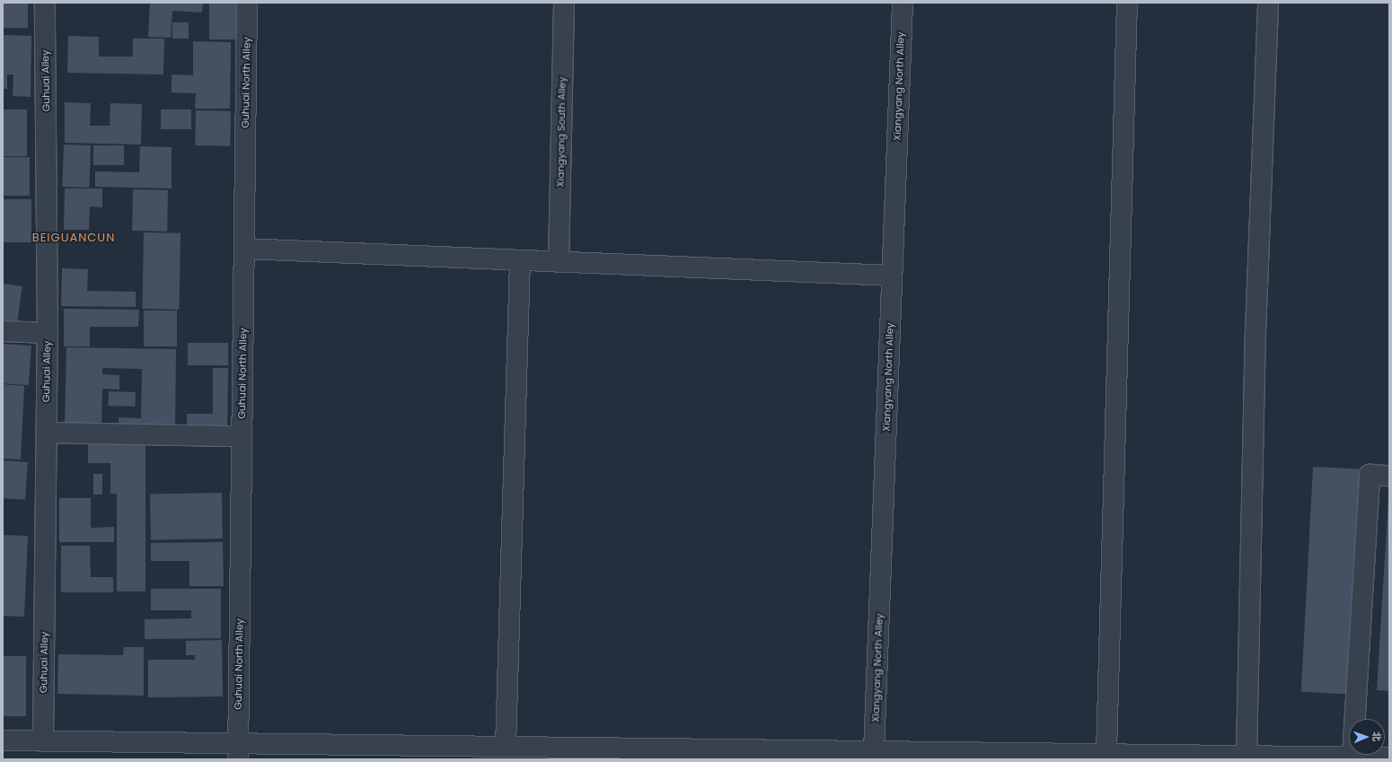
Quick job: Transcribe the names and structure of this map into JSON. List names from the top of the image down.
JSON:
{
  "streets": {
    "street": [
      "Guhuai Alley",
      "Guhuai North Alley",
      "Xiangyang North Alley",
      "Xiangyang South Alley"
    ]
  },
  "districts": ["BEIGUANCUN"],
  "north": "right"
}
